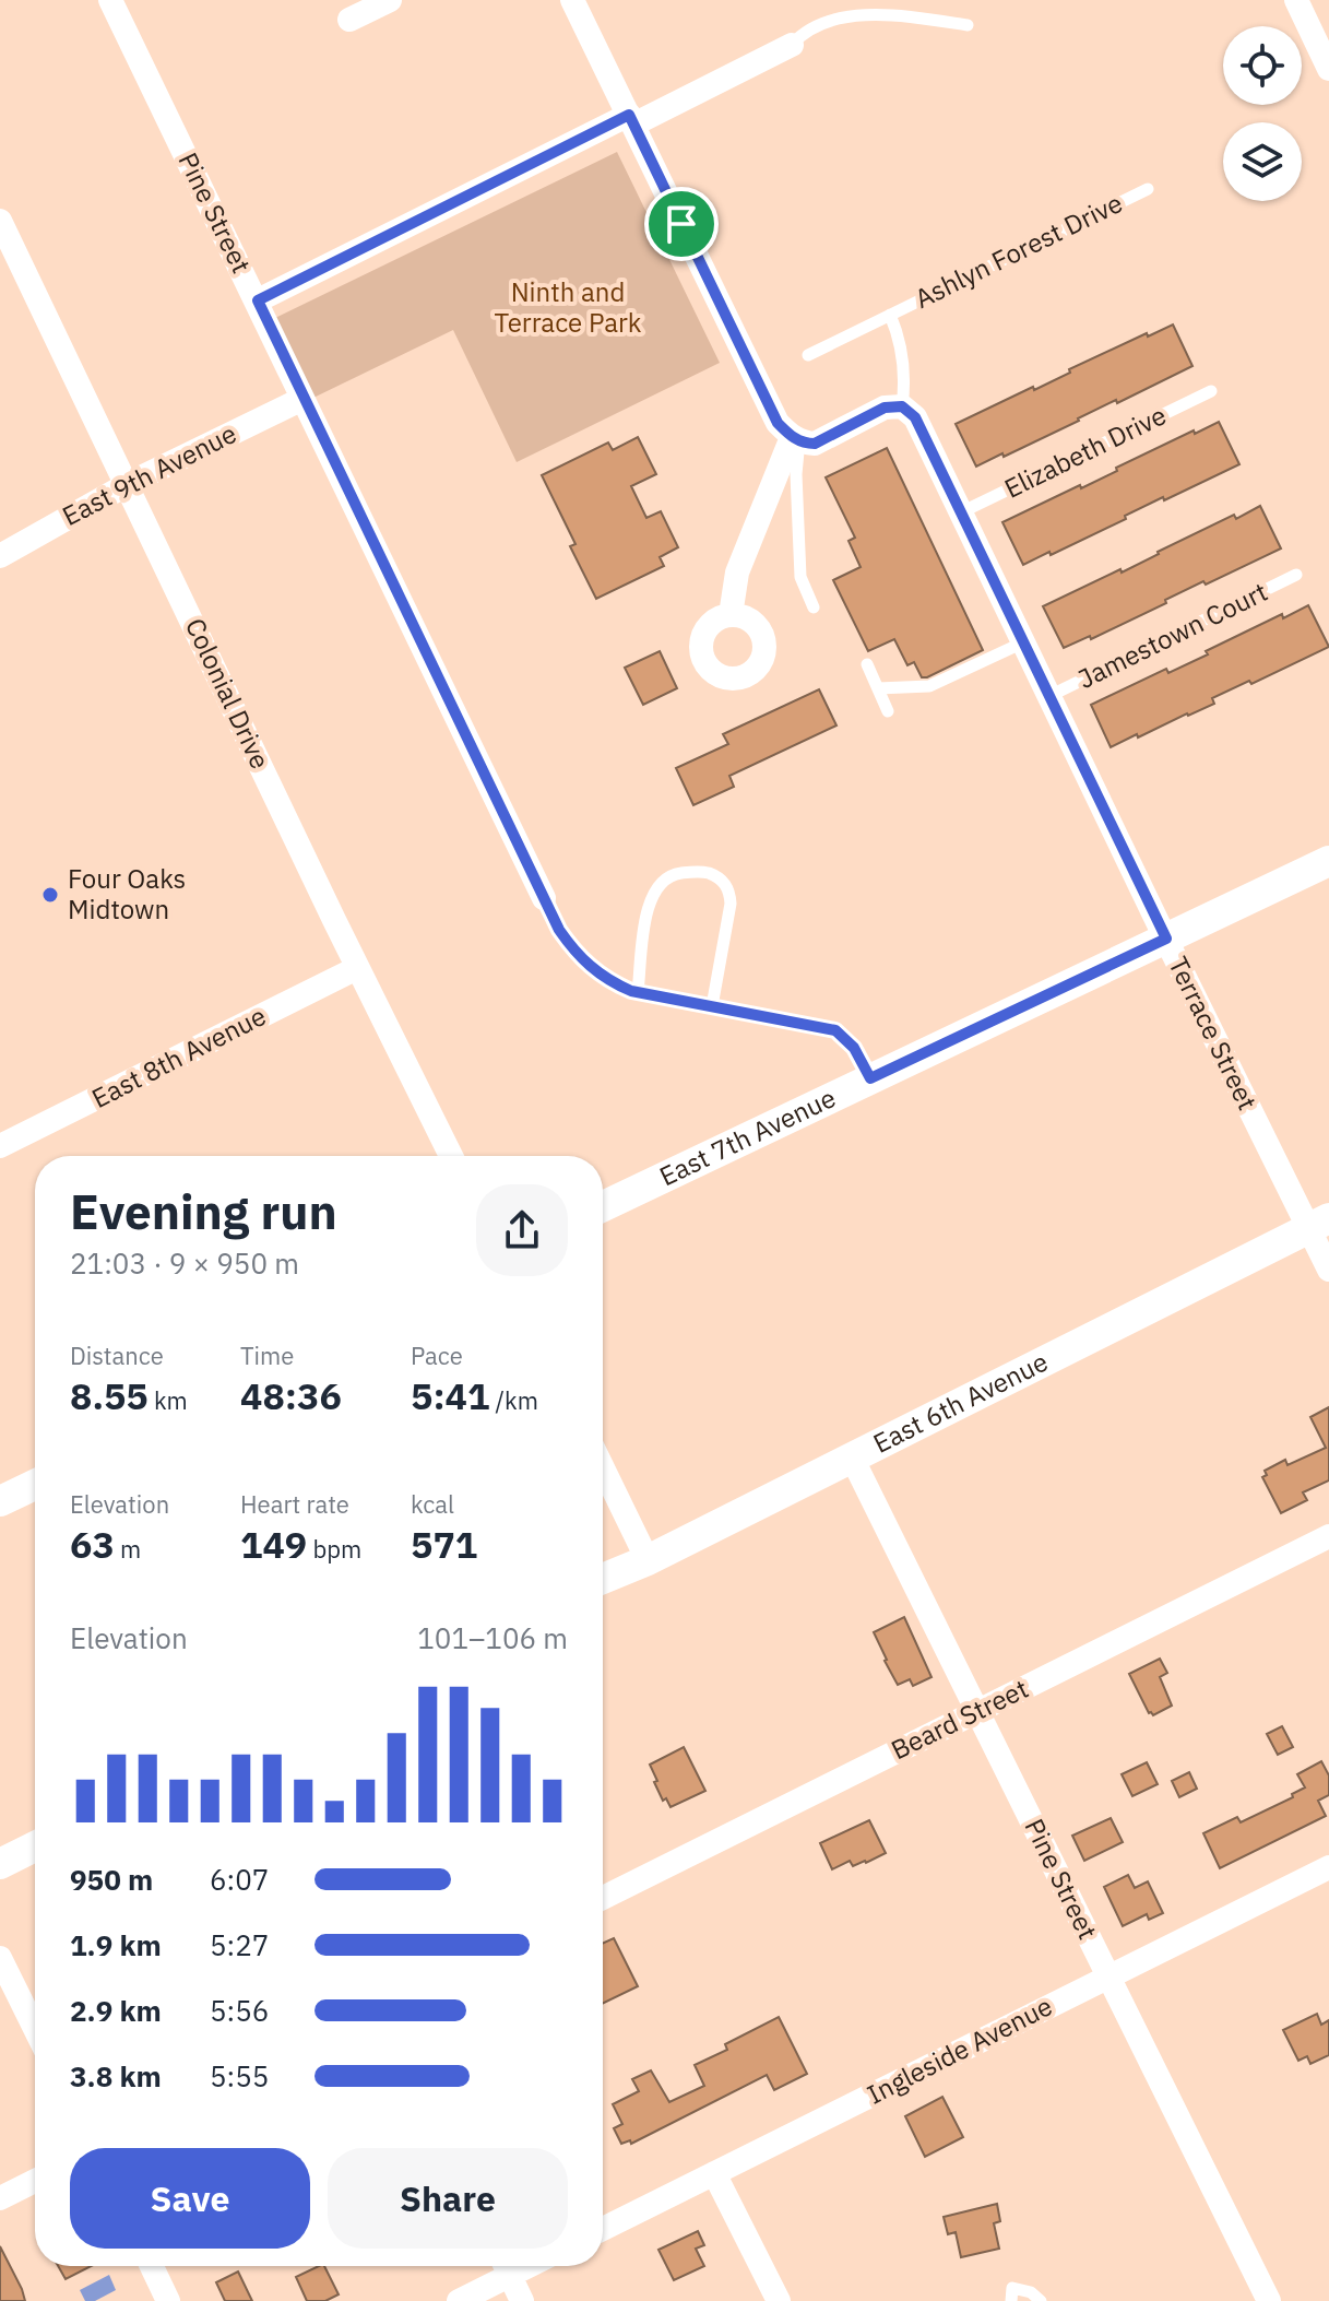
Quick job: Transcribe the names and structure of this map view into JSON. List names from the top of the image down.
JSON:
{
  "streets": {
    "street": [
      "Pine Street",
      "East 9th Avenue",
      "Colonial Drive",
      "Terrace Street",
      "East 8th Avenue",
      "East 7th Avenue",
      "East 6th Avenue",
      "Beard Street",
      "Ingleside Avenue"
    ],
    "lane": ["Ashlyn Forest Drive", "Elizabeth Drive", "Jamestown Court"]
  },
  "crossings": [
    ["Pine Street", "East 9th Avenue"],
    ["Pine Street", "East 6th Avenue"],
    ["Pine Street", "Beard Street"],
    ["Pine Street", "Ingleside Avenue"],
    ["Ashlyn Forest Drive", "Terrace Street"],
    ["Elizabeth Drive", "Terrace Street"],
    ["East 9th Avenue", "Colonial Drive"],
    ["Jamestown Court", "Terrace Street"],
    ["Colonial Drive", "East 8th Avenue"],
    ["Terrace Street", "East 7th Avenue"],
    ["Terrace Street", "East 6th Avenue"]
  ],
  "parks": ["Ninth and Terrace Park"],
  "places": ["Four Oaks Midtown"],
  "page": {
    "heading": ["Evening run", "21:03 · 9 × 950 m"],
    "stats": [
      ["Distance", "8.55 km"],
      ["Time", "48:36"],
      ["Pace", "5:41 /km"],
      ["Elevation", "63 m"],
      ["Heart rate", "149 bpm"],
      ["kcal", "571"]
    ],
    "chart": ["Elevation", "101–106 m"],
    "list": [
      {
        "name": "950 m",
        "note": "6:07"
      },
      {
        "name": "1.9 km",
        "note": "5:27"
      },
      {
        "name": "2.9 km",
        "note": "5:56"
      },
      {
        "name": "3.8 km",
        "note": "5:55"
      }
    ],
    "buttons": ["Save", "Share"]
  }
}
